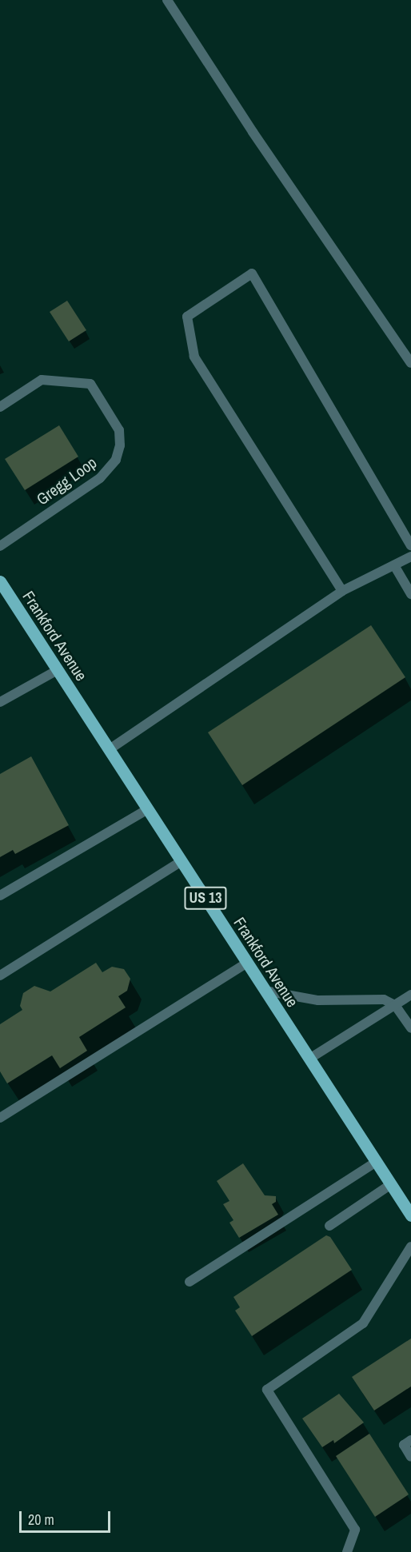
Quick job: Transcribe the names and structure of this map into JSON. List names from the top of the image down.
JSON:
{
  "streets": {
    "main road": ["Frankford Avenue", "US 13"],
    "street": ["Gregg Loop"]
  },
  "scale_bar": "20 m"
}
